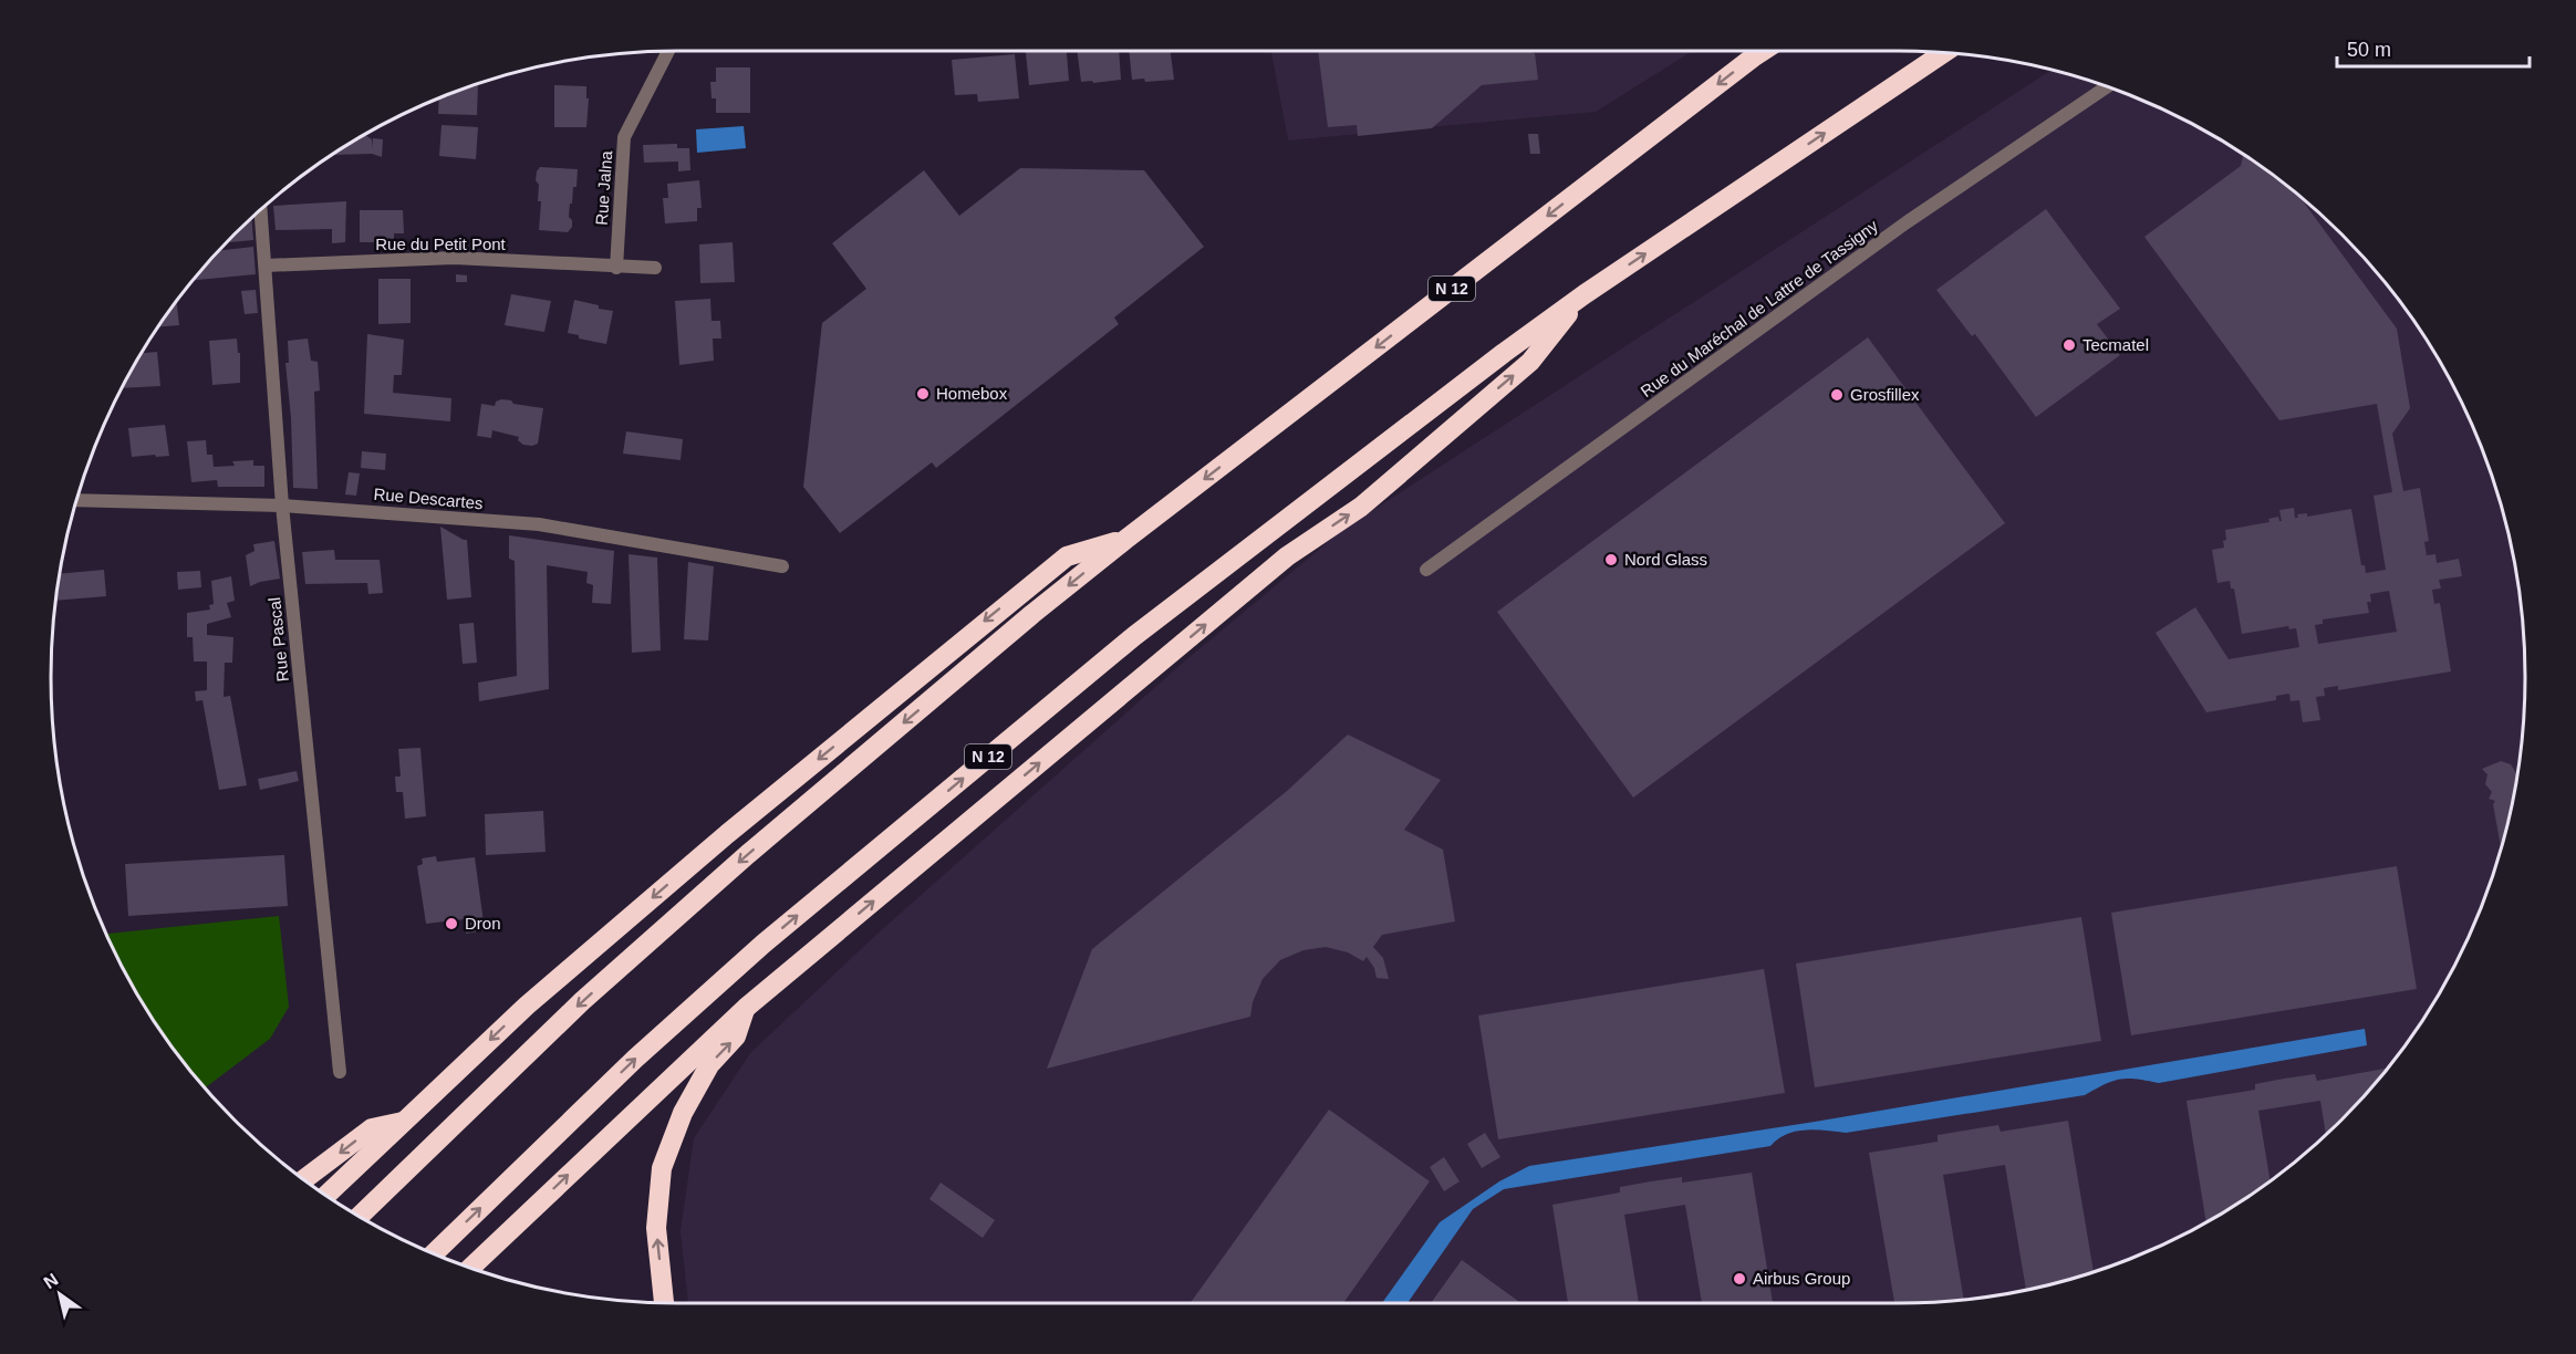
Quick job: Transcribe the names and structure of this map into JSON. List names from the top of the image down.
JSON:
{
  "streets": {
    "highway": ["N 12"],
    "street": [
      "Rue Jalna",
      "Rue du Petit Pont",
      "Rue du Maréchal de Lattre de Tassigny",
      "Rue Descartes",
      "Rue Pascal"
    ]
  },
  "crossings": [
    ["Rue Jalna", "Rue du Petit Pont"],
    ["Rue du Petit Pont", "Rue Pascal"],
    ["Rue Descartes", "Rue Pascal"]
  ],
  "places": [
    "Tecmatel",
    "Homebox",
    "Grosfillex",
    "Nord Glass",
    "Dron",
    "Airbus Group"
  ],
  "scale_bar": "50 m",
  "north": "top left"
}
